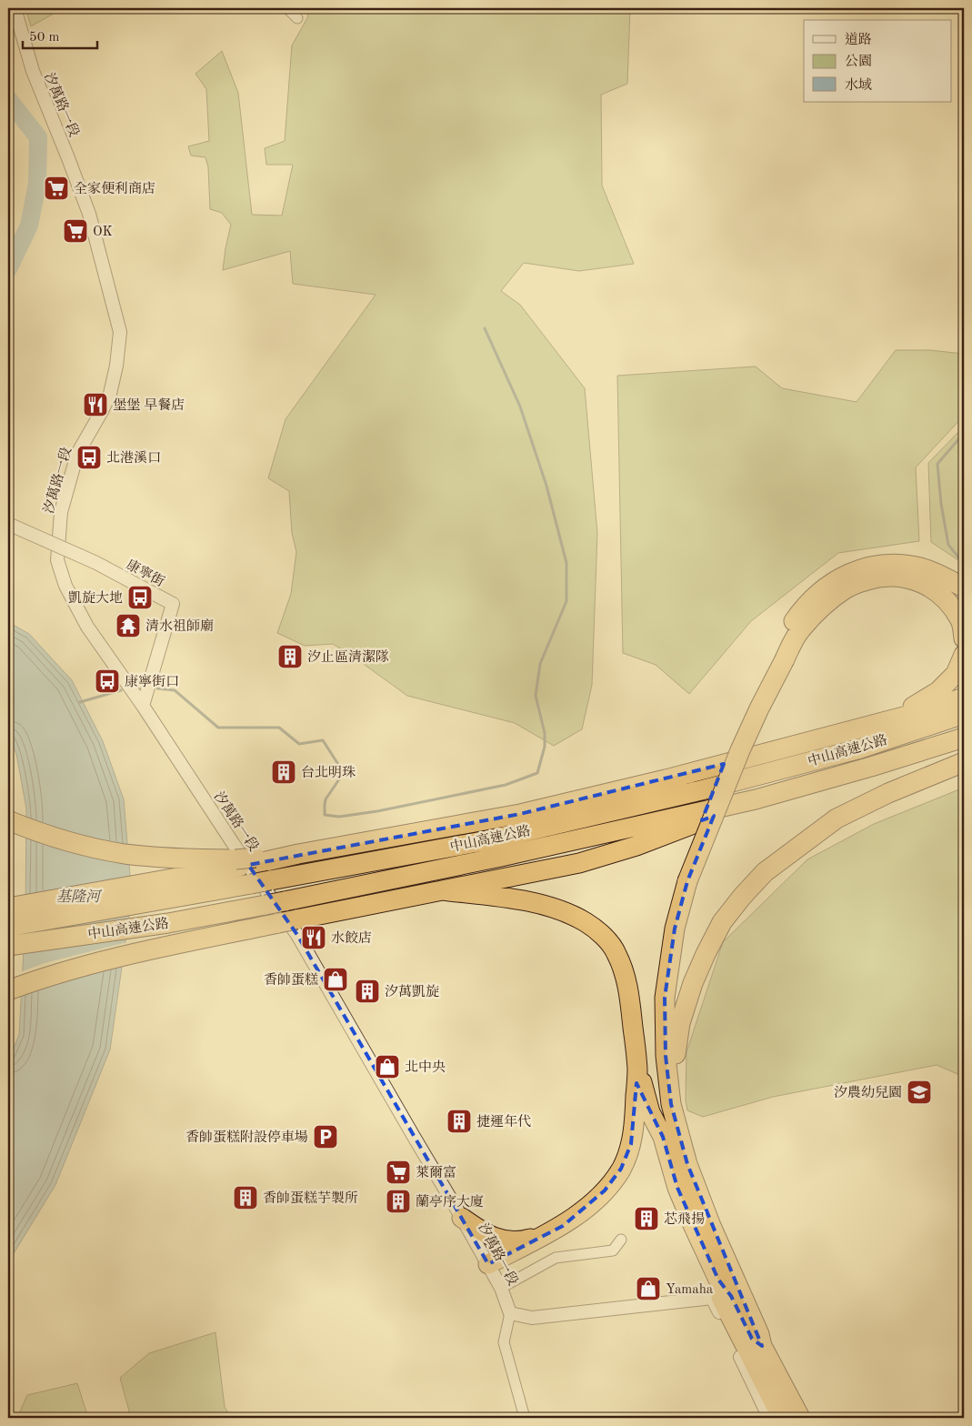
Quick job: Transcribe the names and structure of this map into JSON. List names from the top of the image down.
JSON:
{
  "streets": {
    "highway": ["中山高速公路"],
    "street": ["汐萬路一段", "康寧街"]
  },
  "crossings": [
    ["汐萬路一段", "康寧街"]
  ],
  "water": ["基隆河"],
  "places": {
    "supermarket": ["全家便利商店", "OK", "萊爾富"],
    "restaurant": ["堡堡 早餐店", "水餃店"],
    "bus stop": ["北港溪口", "凱旋大地", "康寧街口"],
    "temple": ["清水祖師廟"],
    "building": [
      "汐止區清潔隊",
      "台北明珠",
      "汐萬凱旋",
      "捷運年代",
      "香帥蛋糕芋製所",
      "蘭亭序大廈",
      "芯飛揚"
    ],
    "shop": ["香帥蛋糕", "北中央", "Yamaha"],
    "school or university": ["汐農幼兒園"],
    "parking": ["香帥蛋糕附設停車場"]
  },
  "legend": ["道路", "公園", "水域"],
  "scale_bar": "50 m"
}
